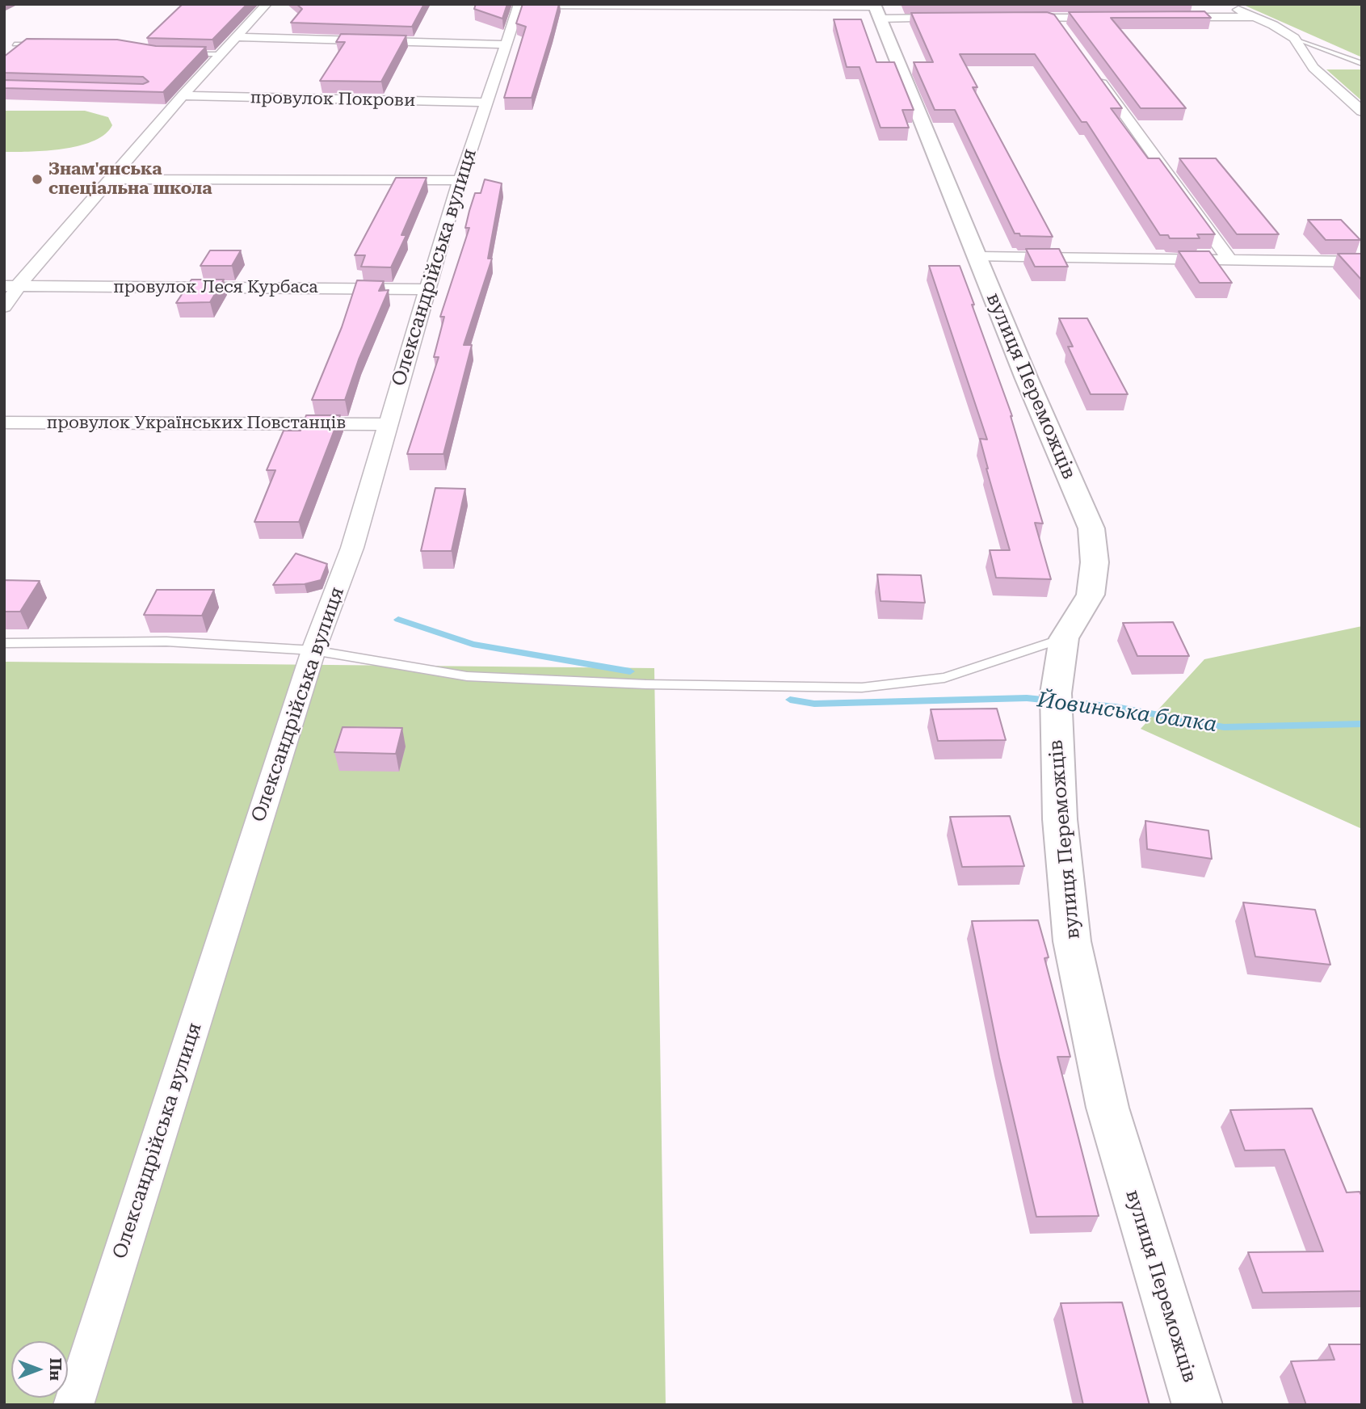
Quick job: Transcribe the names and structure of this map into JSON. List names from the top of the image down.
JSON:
{
  "streets": {
    "street": [
      "провулок Покрови",
      "Олександрійська вулиця",
      "провулок Леся Курбаса",
      "вулиця Переможців",
      "провулок Українських Повстанців"
    ]
  },
  "crossings": [
    ["провулок Покрови", "Олександрійська вулиця"],
    ["Олександрійська вулиця", "провулок Леся Курбаса"],
    ["Олександрійська вулиця", "провулок Українських Повстанців"]
  ],
  "water": ["Йовинська балка"],
  "places": ["Знам'янська спеціальна школа"],
  "north": "right"
}
